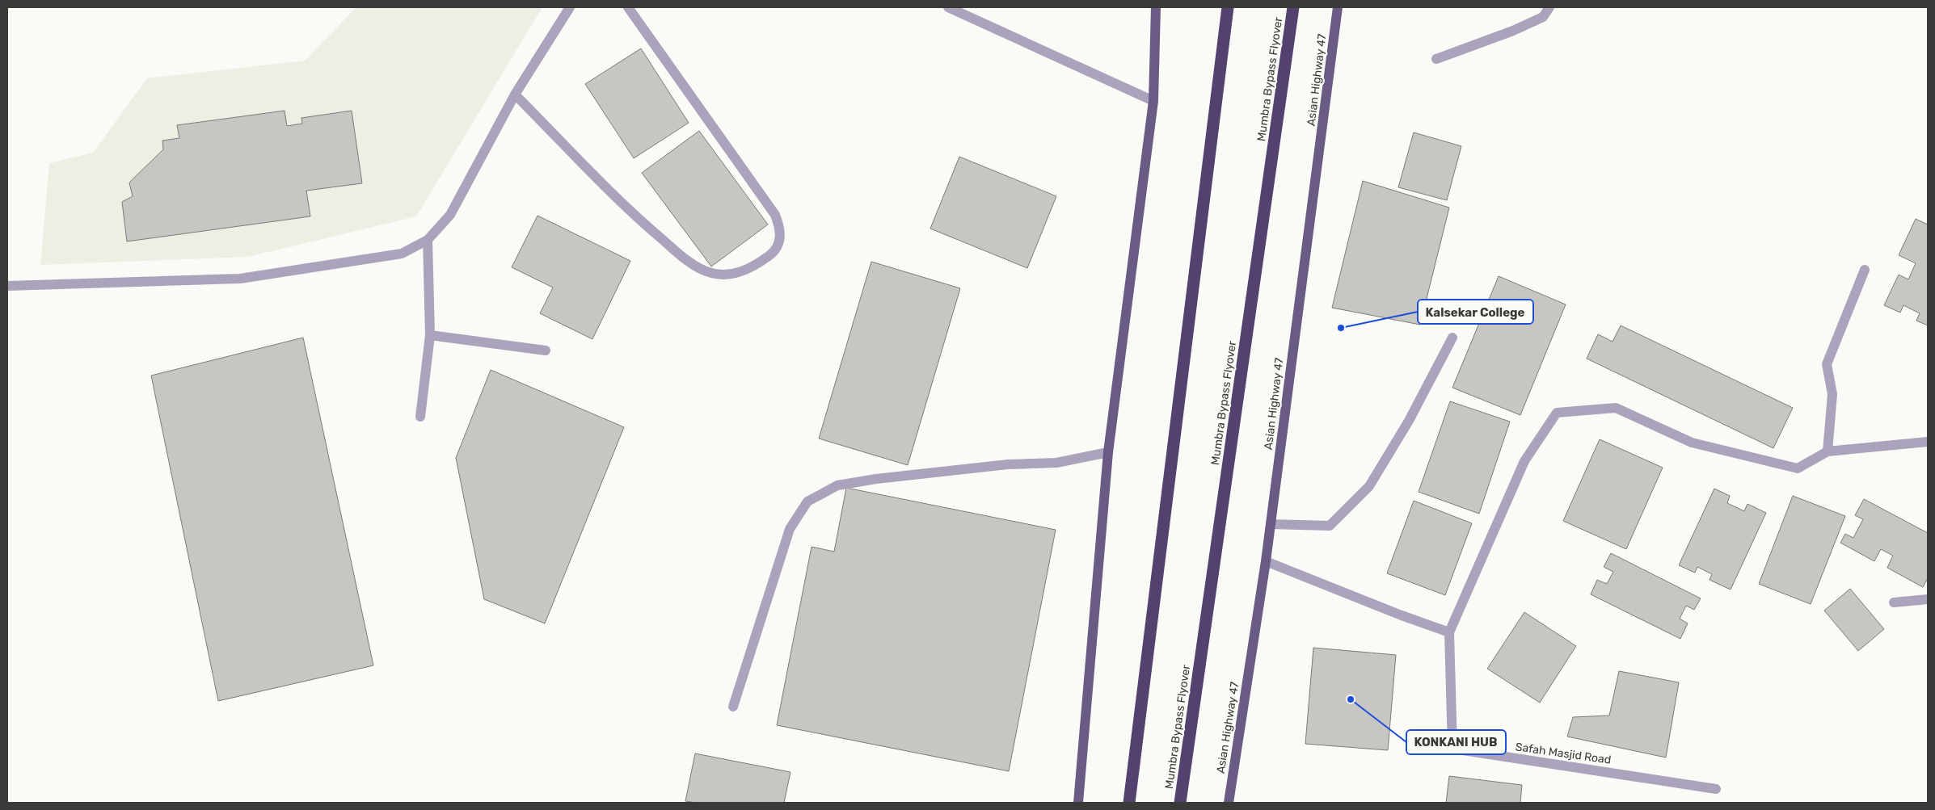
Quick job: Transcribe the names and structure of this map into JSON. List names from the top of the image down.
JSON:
{
  "streets": {
    "highway": ["Mumbra Bypass Flyover"],
    "main road": ["Asian Highway 47"],
    "street": ["Safah Masjid Road"]
  },
  "places": ["Kalsekar College", "KONKANI HUB"]
}
